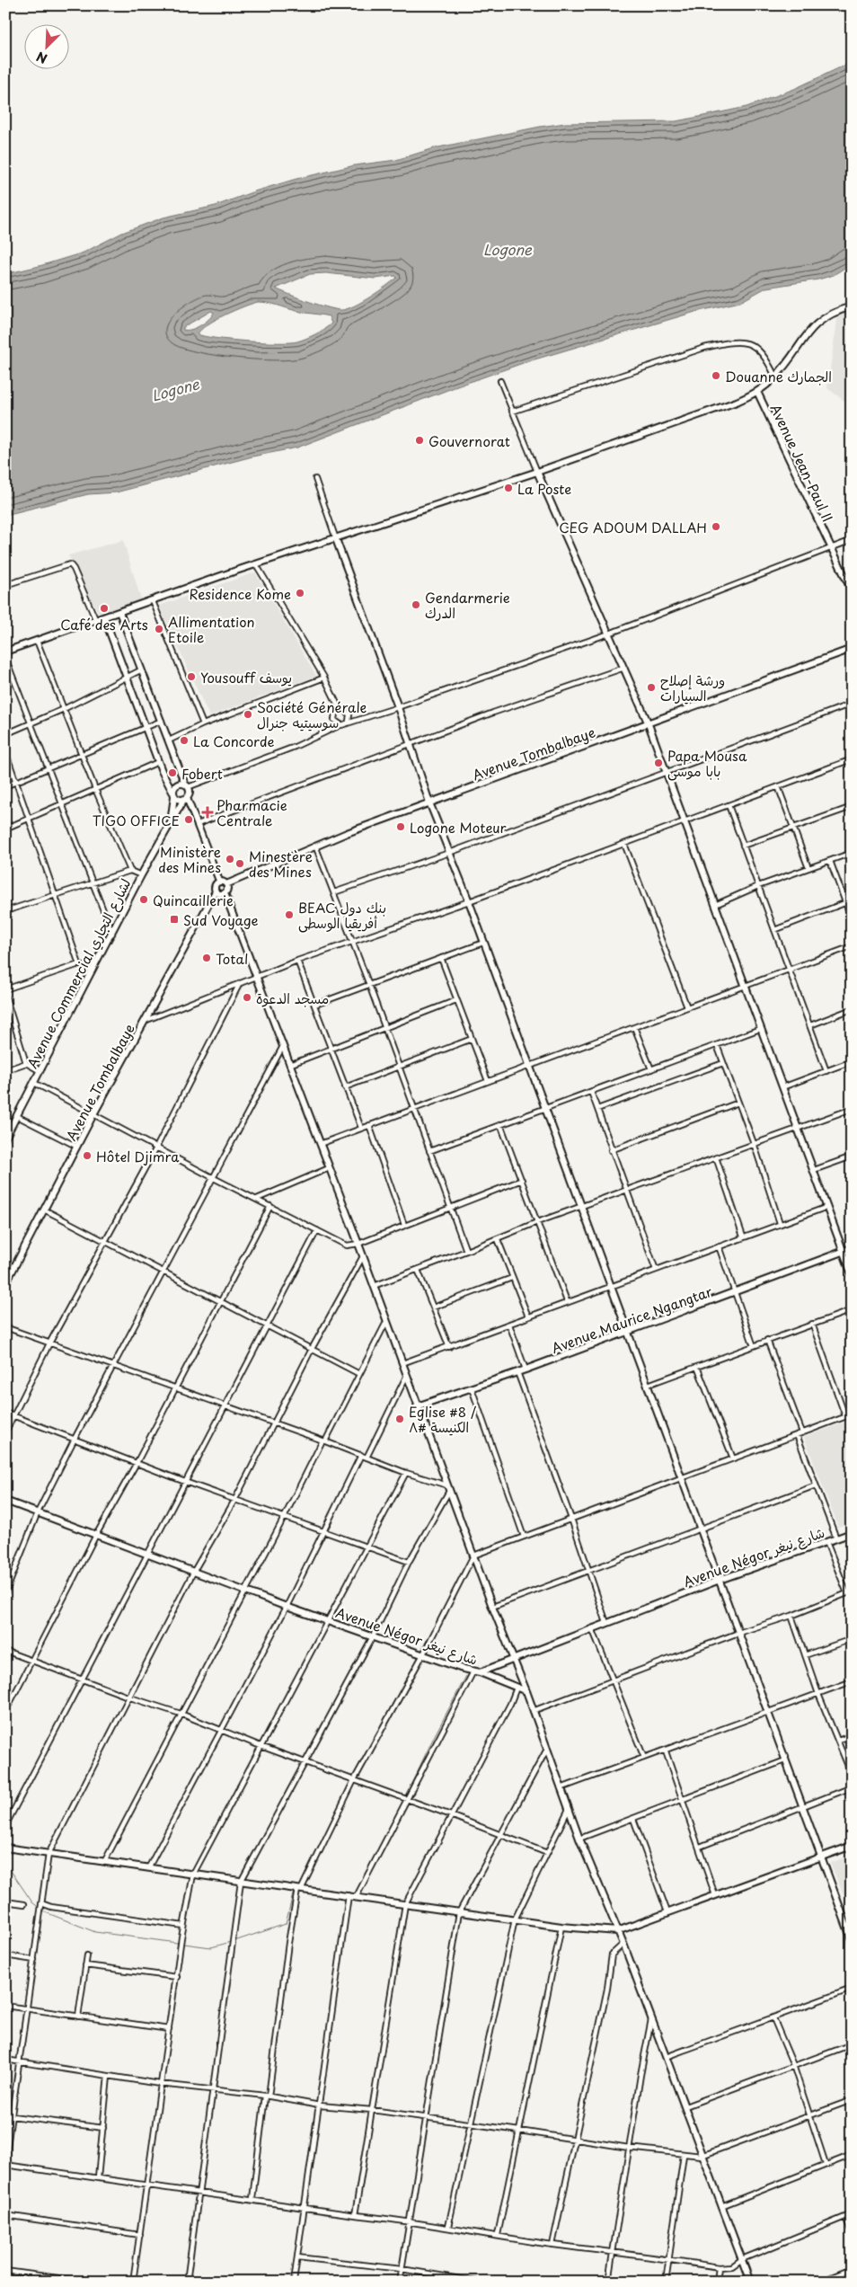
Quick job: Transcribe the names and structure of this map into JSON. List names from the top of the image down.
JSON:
{
  "streets": {
    "street": [
      "Avenue Jean-Paul II",
      "Avenue Tombalbaye",
      "Avenue Commercial لشارع التجاري",
      "Avenue Maurice Ngangtar",
      "Avenue Négor شارع نيغر"
    ]
  },
  "water": ["Logone"],
  "places": {
    "other": [
      "Douanne الجمارك",
      "Gouvernorat",
      "La Poste",
      "CEG ADOUM DALLAH",
      "Residence Kome",
      "Gendarmerie الدرك",
      "Café des Arts",
      "Allimentation Etoile",
      "Yousouff يوسف",
      "ورشة إصلاح السيارات",
      "Société Générale سوسيتيه جنرال",
      "La Concorde",
      "Papa Mousa بابا موسى",
      "Fobert",
      "TIGO OFFICE",
      "Logone Moteur",
      "Ministère des Mines",
      "Minestère des Mines",
      "Quincaillerie",
      "BEAC بنك دول أفريقيا الوسطى",
      "Total",
      "مسجد الدعوة",
      "Hôtel Djimra",
      "Eglise #8 / الكنيسة #٨"
    ],
    "health": ["Pharmacie Centrale"],
    "transit": ["Sud Voyage"]
  },
  "north": "bottom left"
}
